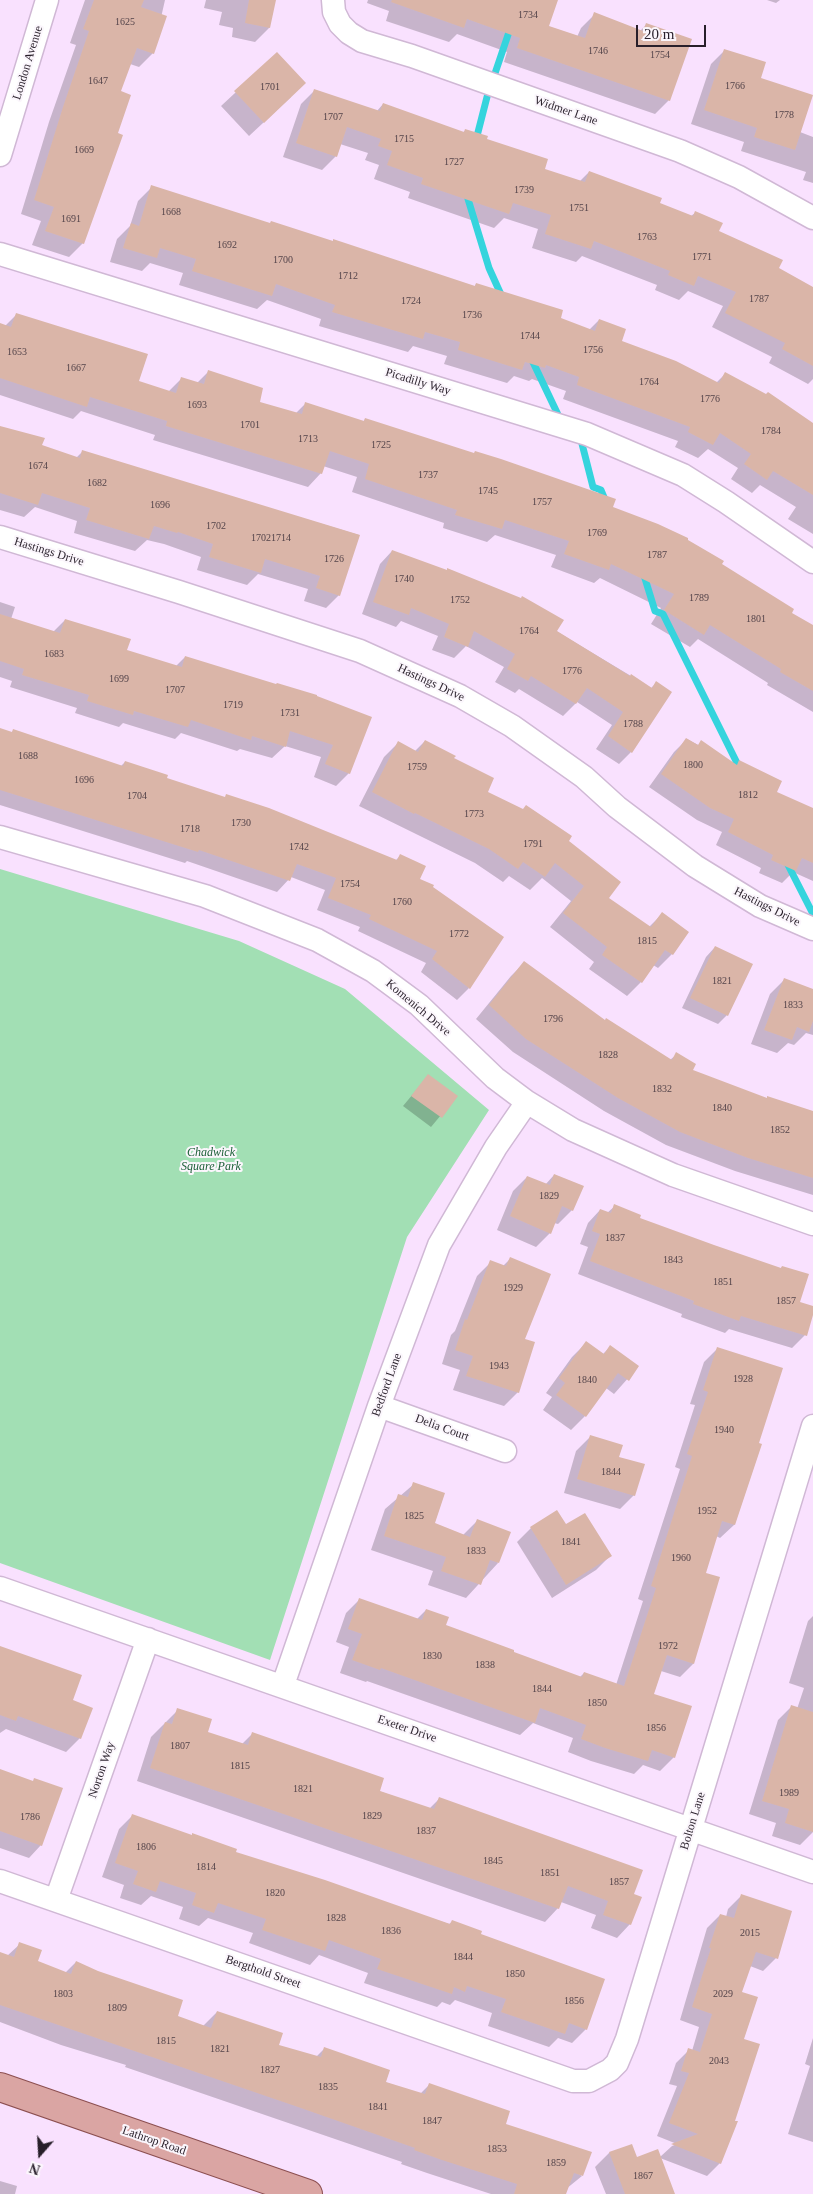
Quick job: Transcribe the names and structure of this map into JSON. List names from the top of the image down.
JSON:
{
  "streets": {
    "main road": ["Lathrop Road"],
    "street": [
      "London Avenue",
      "Widmer Lane",
      "Picadilly Way",
      "Hastings Drive",
      "Komenich Drive",
      "Bedford Lane",
      "Delia Court",
      "Exeter Drive",
      "Norton Way",
      "Bolton Lane",
      "Bergthold Street"
    ]
  },
  "crossings": [
    ["Komenich Drive", "Bedford Lane"],
    ["Bedford Lane", "Delia Court"],
    ["Bedford Lane", "Exeter Drive"],
    ["Exeter Drive", "Norton Way"],
    ["Exeter Drive", "Bolton Lane"],
    ["Norton Way", "Bergthold Street"],
    ["Bolton Lane", "Bergthold Street"]
  ],
  "parks": ["Chadwick Square Park"],
  "house_numbers": [
    "1734",
    "1625",
    "1746",
    "1754",
    "1647",
    "1766",
    "1701",
    "1778",
    "1707",
    "1715",
    "1669",
    "1727",
    "1739",
    "1751",
    "1668",
    "1691",
    "1763",
    "1692",
    "1771",
    "1700",
    "1712",
    "1787",
    "1724",
    "1736",
    "1744",
    "1756",
    "1653",
    "1667",
    "1764",
    "1776",
    "1693",
    "1701",
    "1784",
    "1713",
    "1725",
    "1674",
    "1737",
    "1682",
    "1745",
    "1757",
    "1696",
    "1702",
    "1769",
    "17021714",
    "1787",
    "1726",
    "1740",
    "1789",
    "1752",
    "1801",
    "1764",
    "1683",
    "1776",
    "1699",
    "1707",
    "1719",
    "1731",
    "1788",
    "1688",
    "1800",
    "1759",
    "1696",
    "1812",
    "1704",
    "1773",
    "1730",
    "1718",
    "1791",
    "1742",
    "1754",
    "1760",
    "1772",
    "1815",
    "1821",
    "1833",
    "1796",
    "1828",
    "1832",
    "1840",
    "1852",
    "1829",
    "1837",
    "1843",
    "1851",
    "1929",
    "1857",
    "1943",
    "1928",
    "1840",
    "1940",
    "1844",
    "1952",
    "1825",
    "1841",
    "1833",
    "1960",
    "1972",
    "1830",
    "1838",
    "1844",
    "1850",
    "1856",
    "1807",
    "1815",
    "1821",
    "1989",
    "1829",
    "1786",
    "1837",
    "1806",
    "1845",
    "1814",
    "1851",
    "1857",
    "1820",
    "1828",
    "1836",
    "2015",
    "1844",
    "1850",
    "1803",
    "2029",
    "1856",
    "1809",
    "1815",
    "1821",
    "2043",
    "1827",
    "1835",
    "1841",
    "1847",
    "1853",
    "1859",
    "1867"
  ],
  "scale_bar": "20 m",
  "north": "bottom"
}
